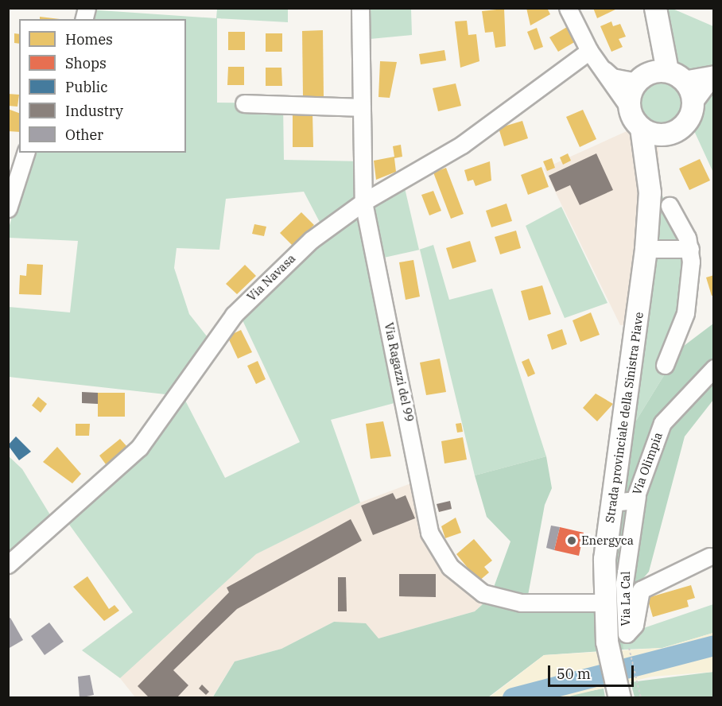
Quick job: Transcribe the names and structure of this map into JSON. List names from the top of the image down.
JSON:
{
  "streets": {
    "main road": ["Strada provinciale della Sinistra Piave"],
    "street": [
      "Via Navasa",
      "Via Ragazzi del 99",
      "Via Olimpia",
      "Via La Cal"
    ]
  },
  "crossings": [
    ["Via Navasa", "Via Ragazzi del 99"],
    ["Via Ragazzi del 99", "Strada provinciale della Sinistra Piave"],
    ["Strada provinciale della Sinistra Piave", "Via Olimpia"],
    ["Via Olimpia", "Via La Cal"]
  ],
  "places": ["Energyca"],
  "legend": [
    "Homes",
    "Shops",
    "Public",
    "Industry",
    "Other"
  ],
  "scale_bar": "50 m"
}
